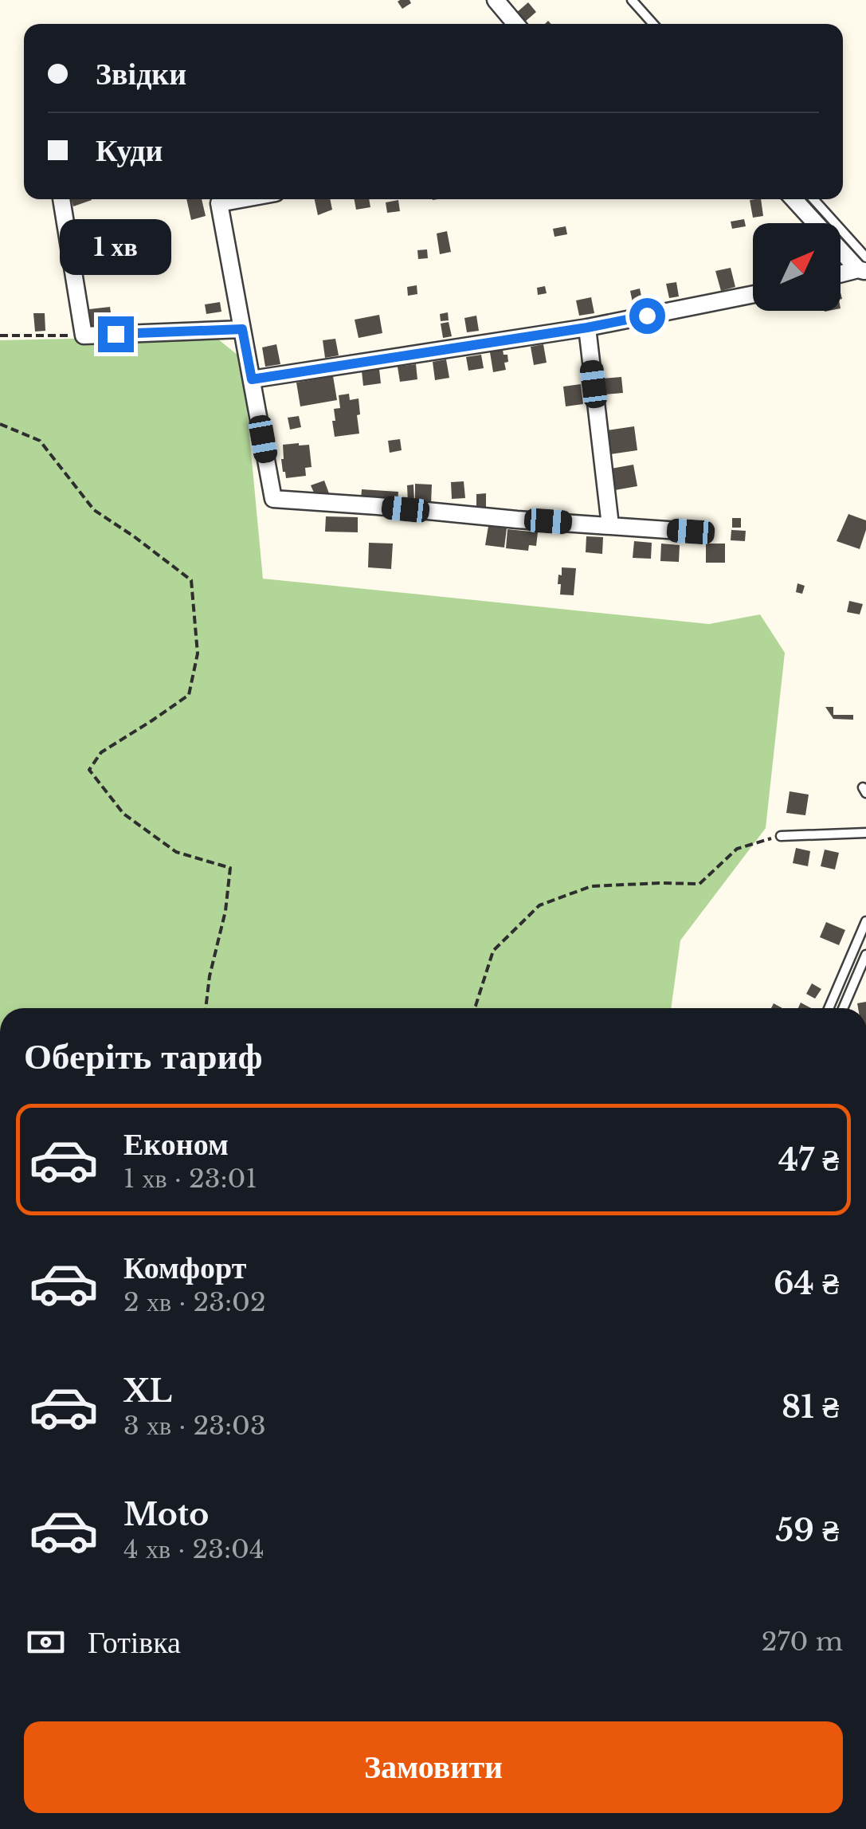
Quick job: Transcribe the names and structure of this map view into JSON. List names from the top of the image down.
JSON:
{
  "north": "top right",
  "page": {
    "banner": ["Звідки", "Куди"],
    "bubble": "1 хв",
    "heading": "Оберіть тариф",
    "list": [
      {
        "name": "Економ",
        "note": "1 хв · 23:01",
        "value": "47 ₴"
      },
      {
        "name": "Комфорт",
        "note": "2 хв · 23:02",
        "value": "64 ₴"
      },
      {
        "name": "XL",
        "note": "3 хв · 23:03",
        "value": "81 ₴"
      },
      {
        "name": "Moto",
        "note": "4 хв · 23:04",
        "value": "59 ₴"
      }
    ],
    "pay": ["Готівка", "270 m"],
    "buttons": "Замовити"
  }
}
